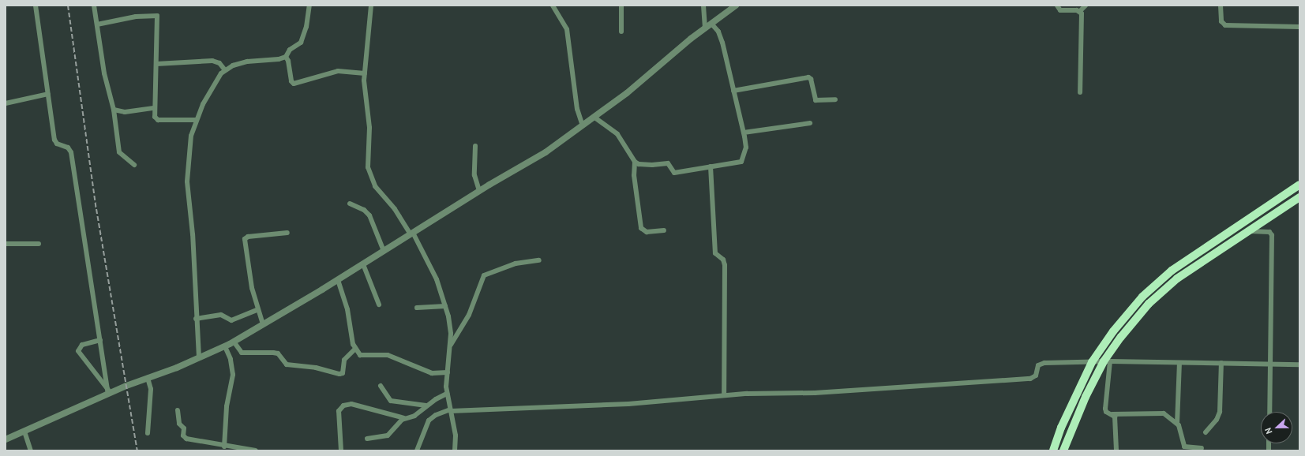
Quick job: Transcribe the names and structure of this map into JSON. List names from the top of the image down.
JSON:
{
  "north": "left"
}
